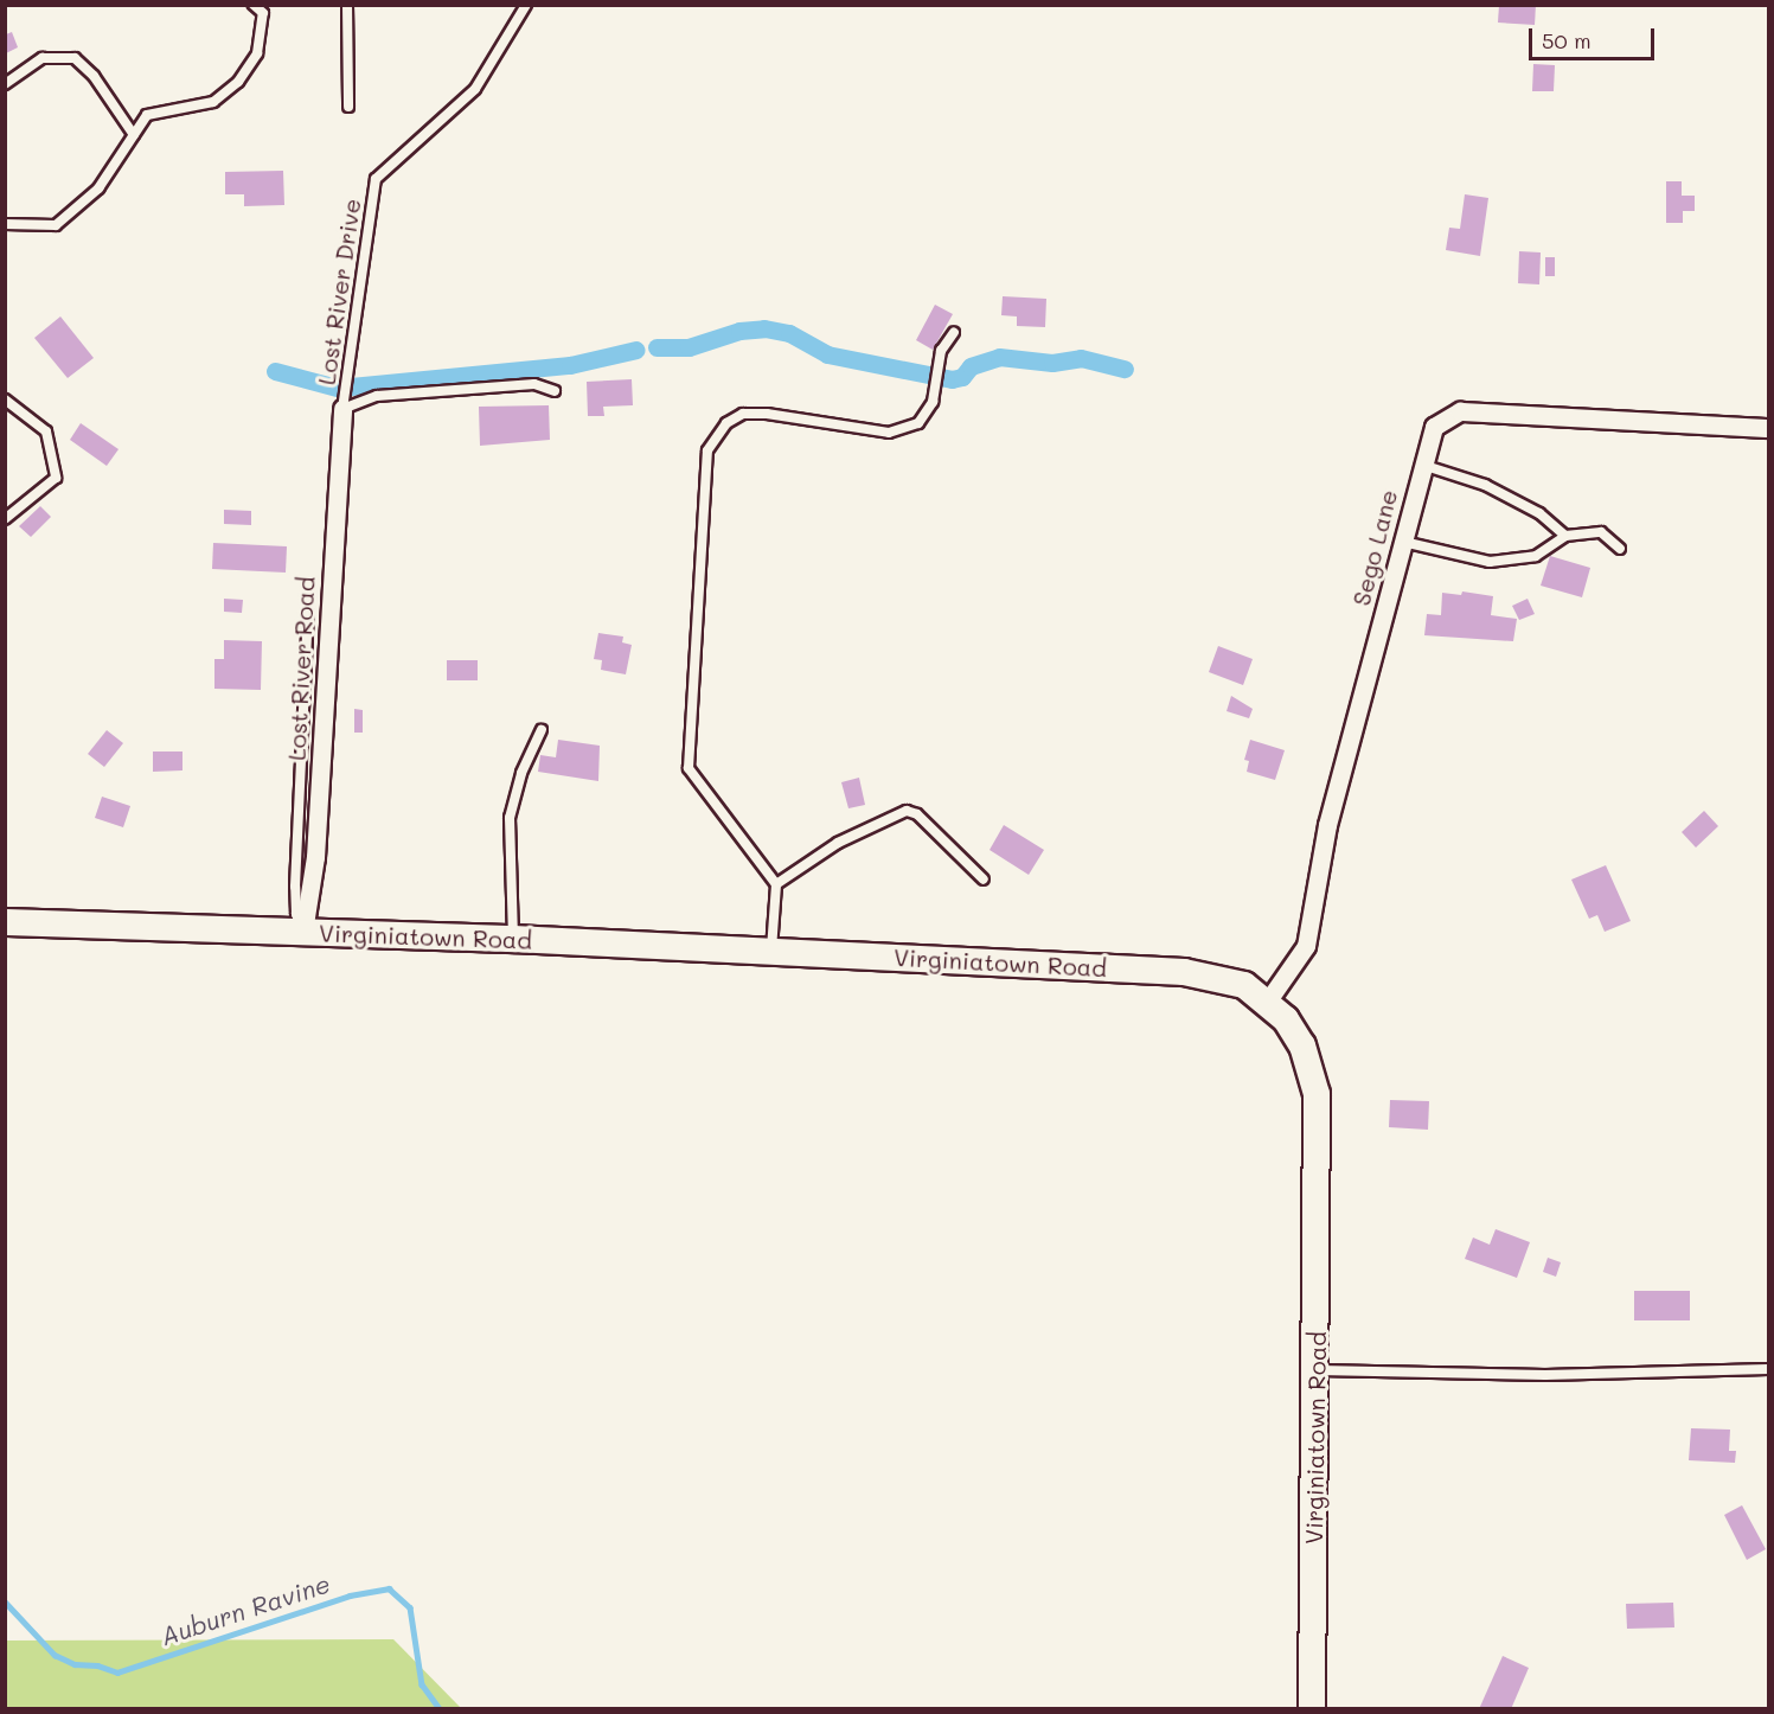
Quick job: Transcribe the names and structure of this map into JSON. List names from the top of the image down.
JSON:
{
  "streets": {
    "street": ["Sego Lane", "Lost River Road", "Virginiatown Road"],
    "lane": ["Lost River Drive"]
  },
  "crossings": [
    ["Lost River Drive", "Lost River Road"],
    ["Sego Lane", "Virginiatown Road"],
    ["Lost River Road", "Virginiatown Road"]
  ],
  "water": ["Auburn Ravine"],
  "scale_bar": "50 m"
}
